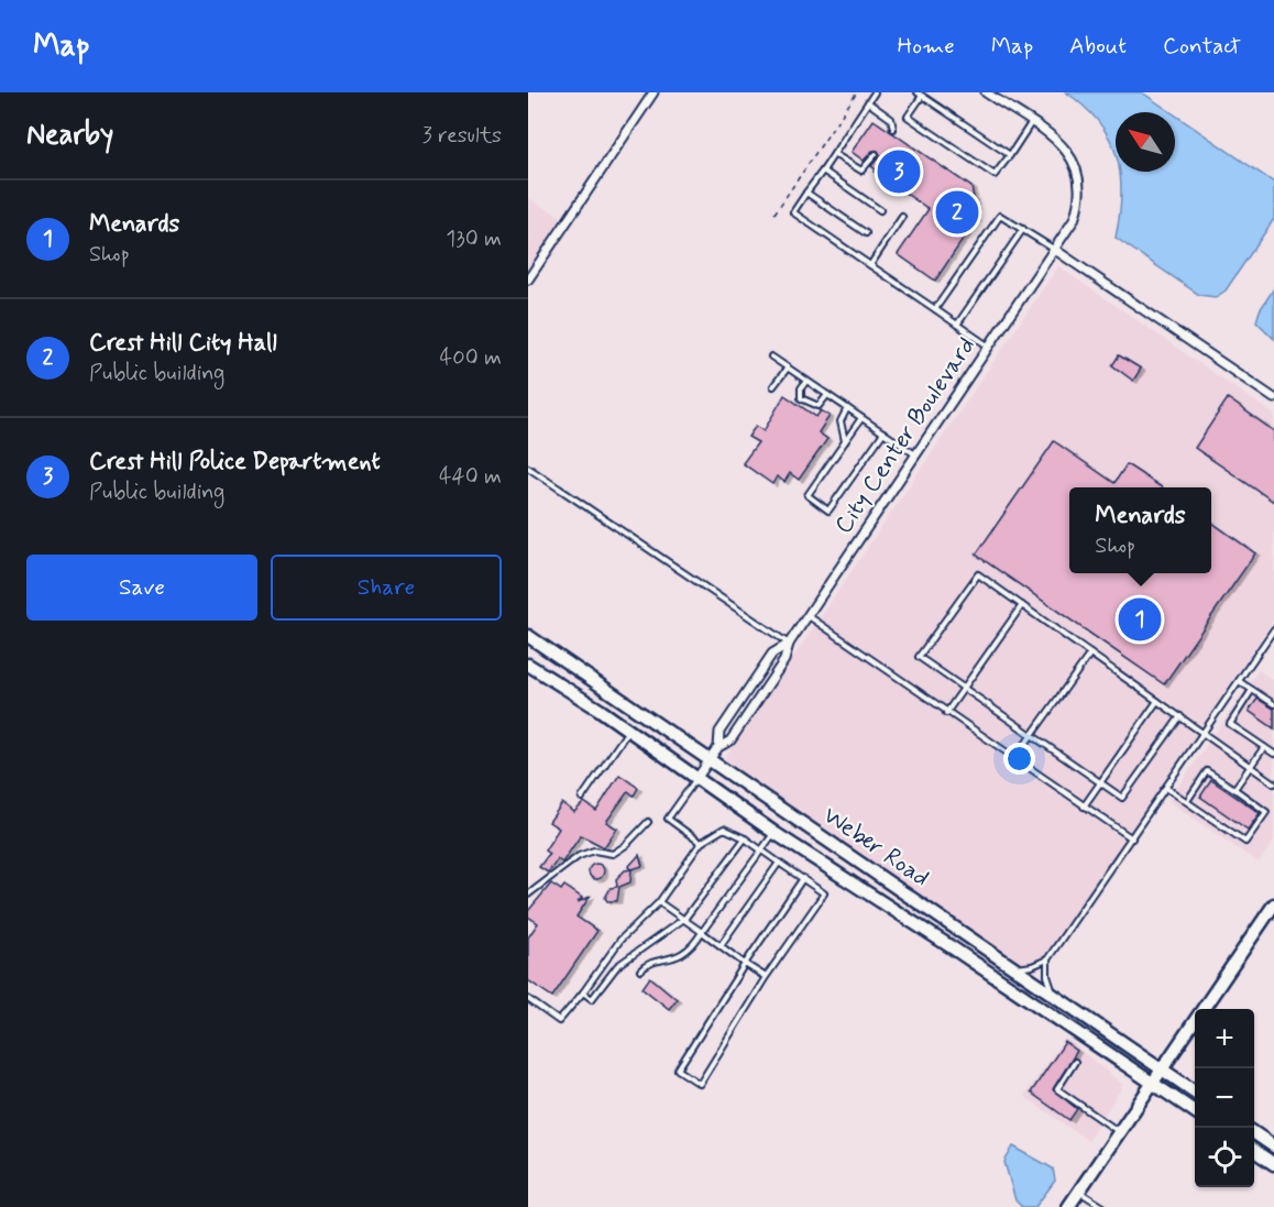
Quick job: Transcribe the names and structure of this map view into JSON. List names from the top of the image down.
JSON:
{
  "streets": {
    "main road": ["Weber Road"],
    "street": ["City Center Boulevard"]
  },
  "north": "top left",
  "page": {
    "header": "Map",
    "nav": [
      "Home",
      "Map",
      "About",
      "Contact"
    ],
    "heading": ["Nearby", "3 results"],
    "pins": ["3", "2", "1"],
    "list": [
      {
        "mark": "1",
        "name": "Menards",
        "note": "Shop",
        "value": "130 m"
      },
      {
        "mark": "2",
        "name": "Crest Hill City Hall",
        "note": "Public building",
        "value": "400 m"
      },
      {
        "mark": "3",
        "name": "Crest Hill Police Department",
        "note": "Public building",
        "value": "440 m"
      }
    ],
    "popup": ["Menards", "Shop"],
    "buttons": ["Save", "Share"],
    "map_buttons": ["+", "−"]
  }
}
